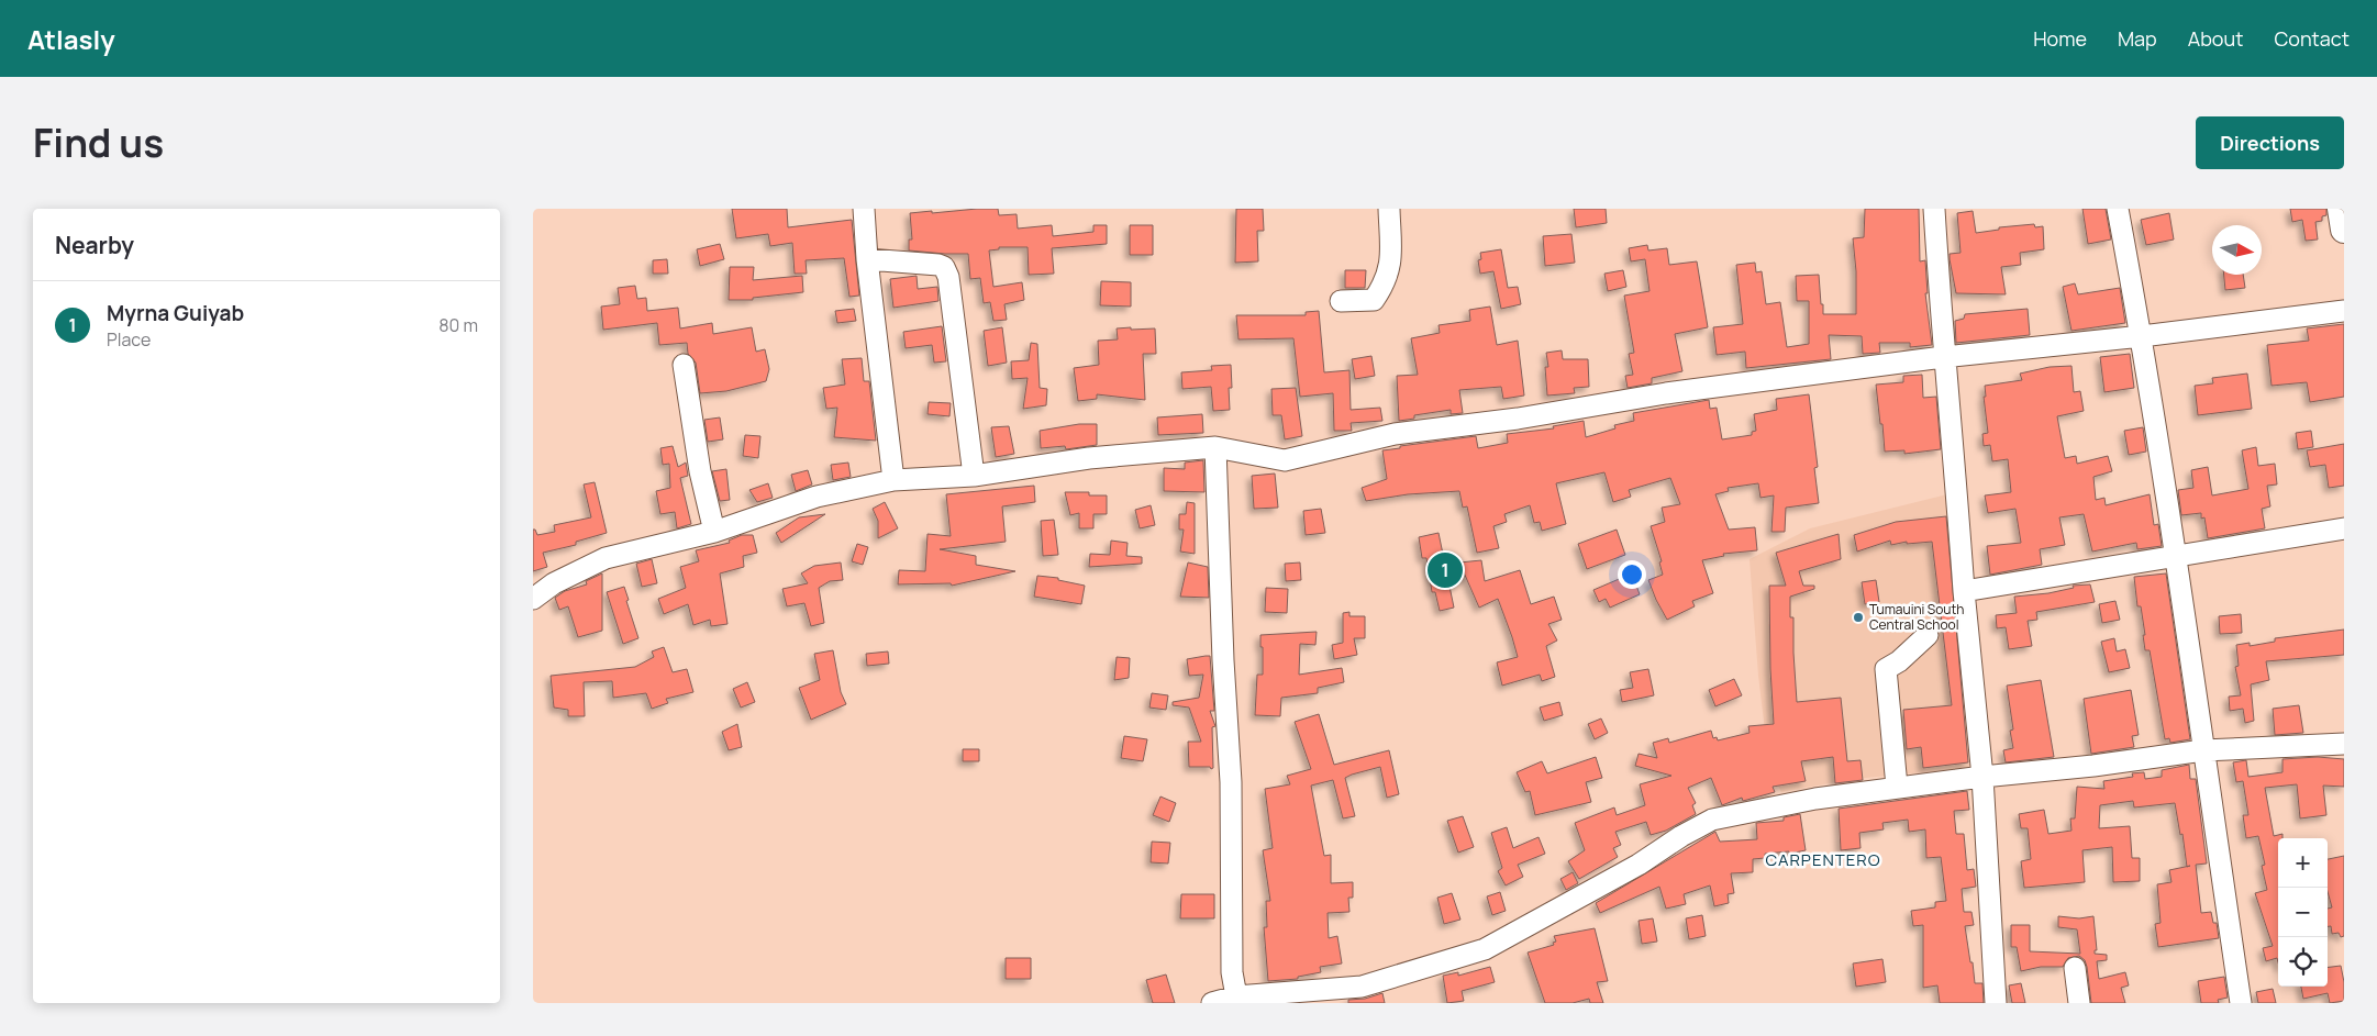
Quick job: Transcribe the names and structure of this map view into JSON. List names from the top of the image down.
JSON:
{
  "districts": ["CARPENTERO"],
  "places": ["Tumauini South Central School"],
  "north": "right",
  "page": {
    "header": "Atlasly",
    "nav": [
      "Home",
      "Map",
      "About",
      "Contact"
    ],
    "title": "Find us",
    "buttons": "Directions",
    "heading": "Nearby",
    "list": [
      {
        "mark": "1",
        "name": "Myrna Guiyab",
        "note": "Place",
        "value": "80 m"
      }
    ],
    "pins": "1",
    "map_buttons": ["+", "−"]
  }
}
